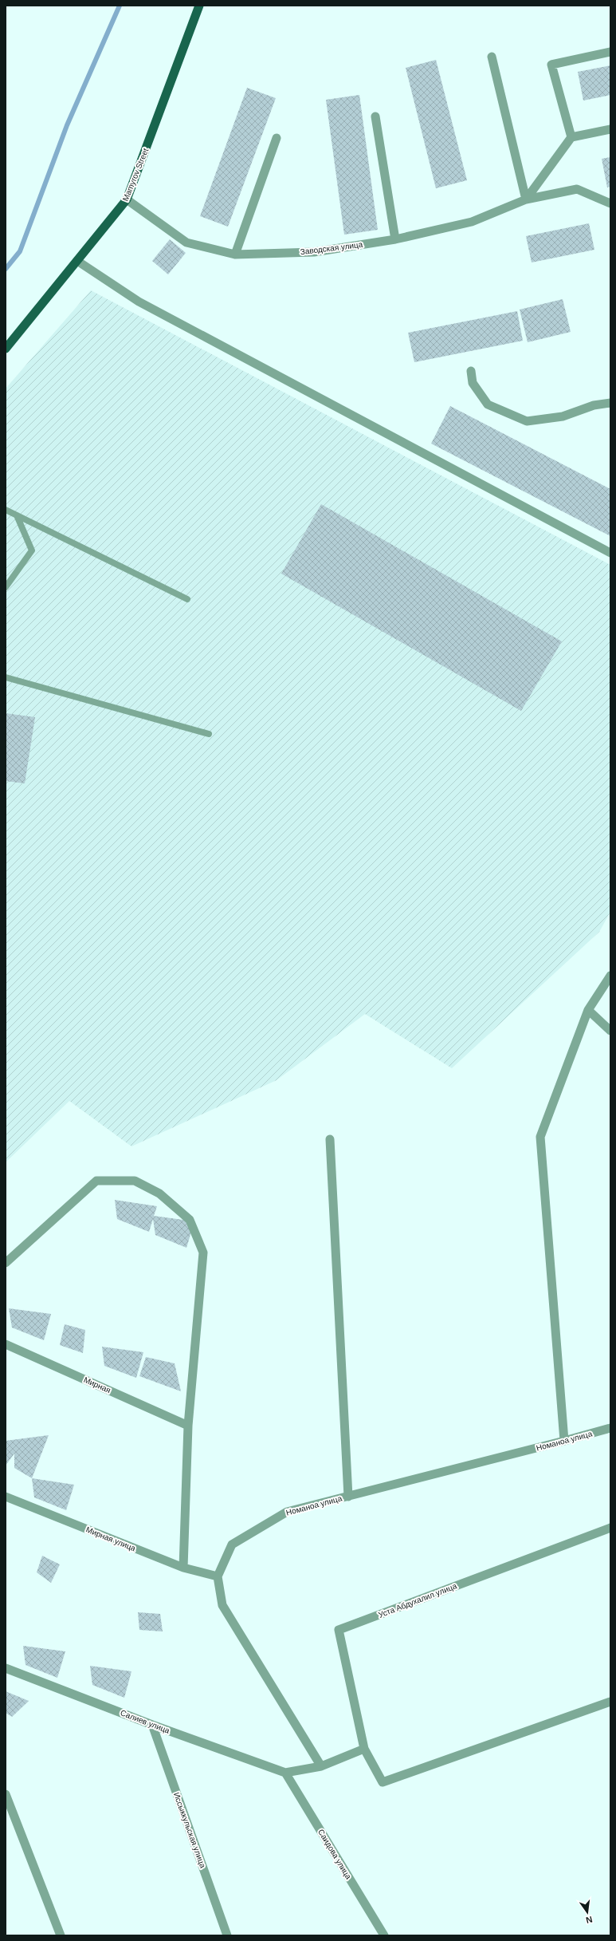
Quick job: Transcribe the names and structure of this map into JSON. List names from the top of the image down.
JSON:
{
  "streets": {
    "main road": ["Mamyrov Street"],
    "street": [
      "Заводская улица",
      "Мирная",
      "Номаноа улица",
      "Мирная улица",
      "Уста Абдухалил улица",
      "Салиев улица",
      "Иссыккульская улица",
      "Саидова улица"
    ]
  },
  "crossings": [
    ["Mamyrov Street", "Заводская улица"],
    ["Номаноа улица", "Мирная улица"],
    ["Салиев улица", "Иссыккульская улица"],
    ["Салиев улица", "Саидова улица"]
  ],
  "north": "bottom"
}
